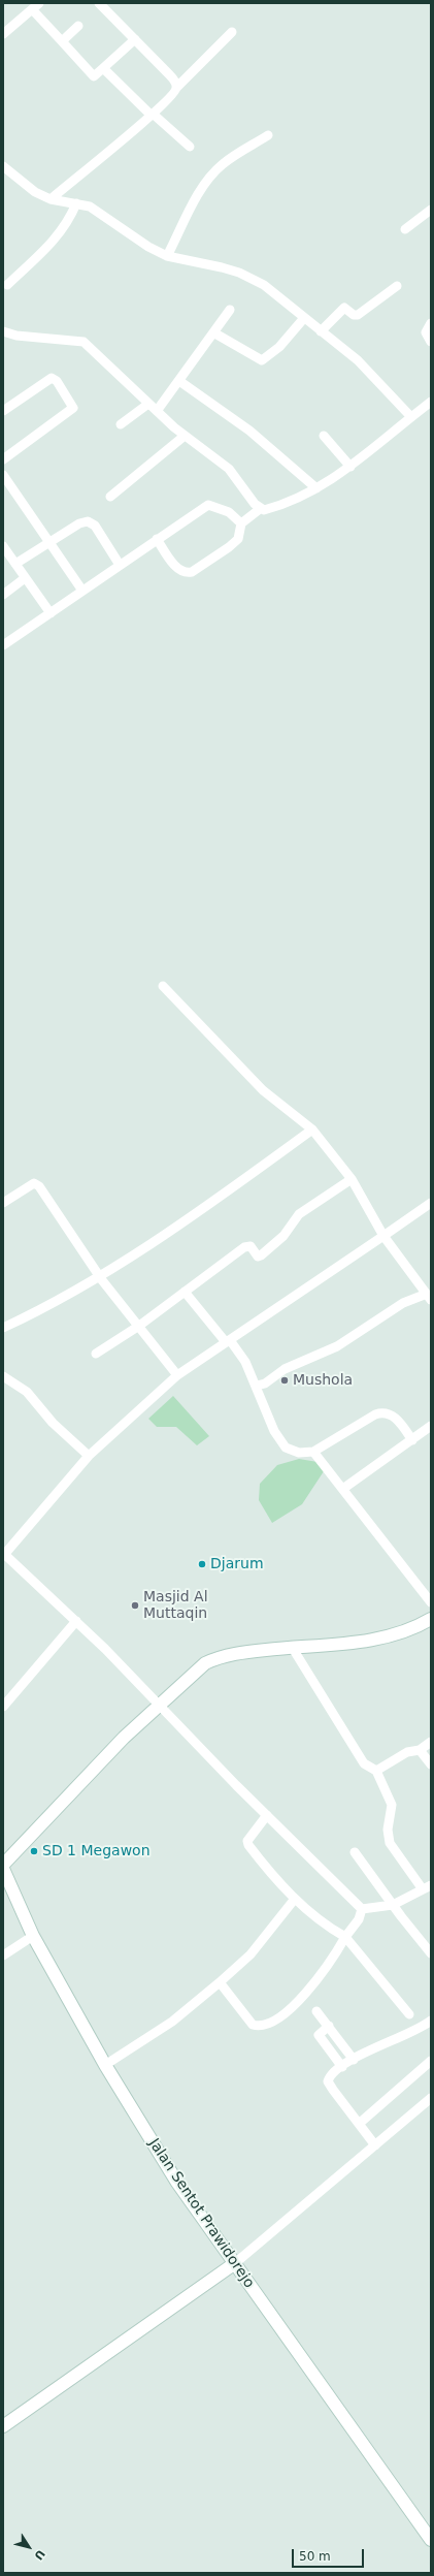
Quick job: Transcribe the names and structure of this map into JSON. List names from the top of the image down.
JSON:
{
  "streets": {
    "main road": ["Jalan Sentot Prawidorejo"]
  },
  "places": [
    "Mushola",
    "Djarum",
    "Masjid Al Muttaqin",
    "SD 1 Megawon"
  ],
  "scale_bar": "50 m",
  "north": "bottom right"
}
